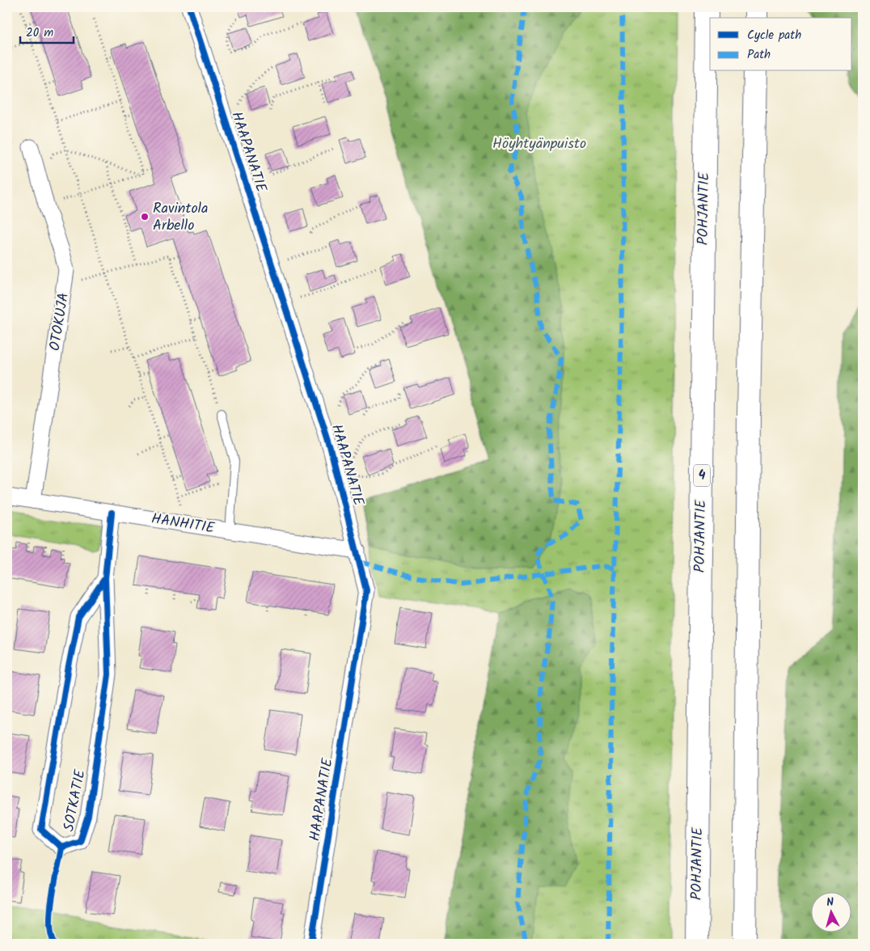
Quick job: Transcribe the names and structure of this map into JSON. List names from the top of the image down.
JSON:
{
  "streets": {
    "highway": ["POHJANTIE", "4"],
    "street": [
      "HAAPANATIE",
      "OTOKUJA",
      "HANHITIE",
      "SOTKATIE"
    ]
  },
  "crossings": [
    ["HAAPANATIE", "HANHITIE"],
    ["OTOKUJA", "HANHITIE"],
    ["HANHITIE", "SOTKATIE"]
  ],
  "parks": ["Höyhtyänpuisto"],
  "places": ["Ravintola Arbello"],
  "legend": ["Cycle path", "Path"],
  "scale_bar": "20 m",
  "north": "top"
}
